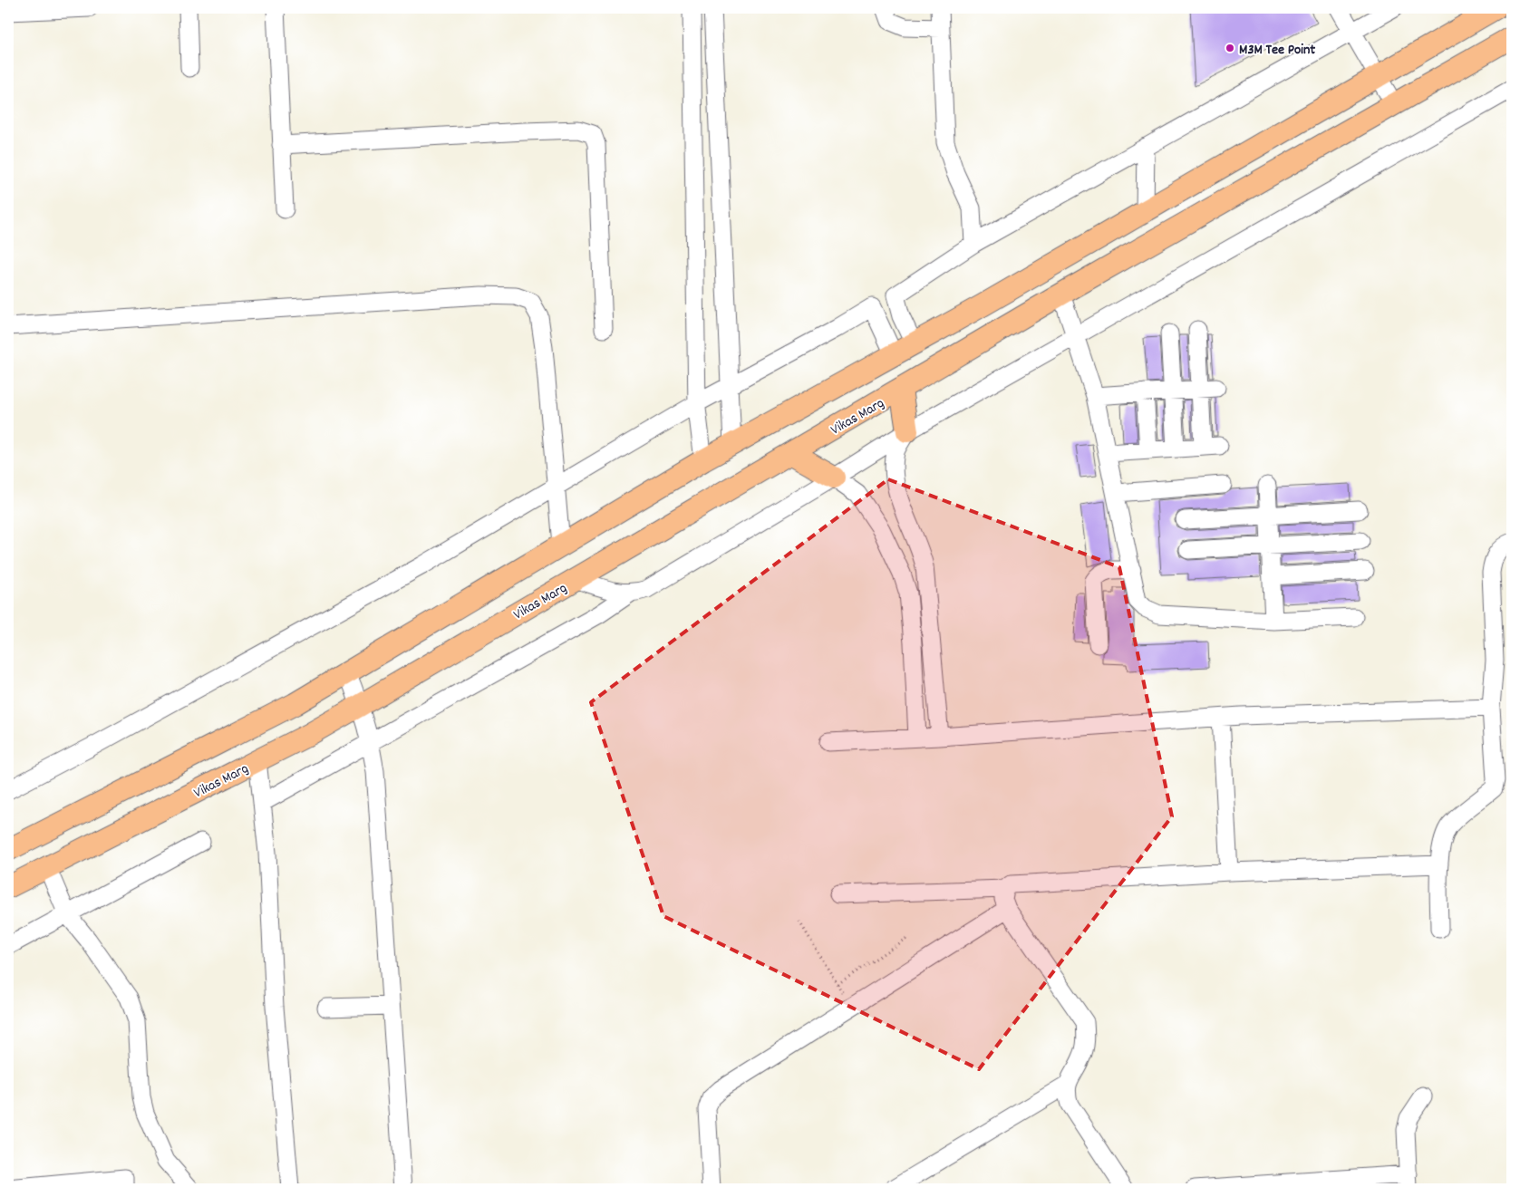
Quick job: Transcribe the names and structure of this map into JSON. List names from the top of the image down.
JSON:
{
  "streets": {
    "main road": ["Vikas Marg"]
  },
  "places": ["M3M Tee Point"]
}
